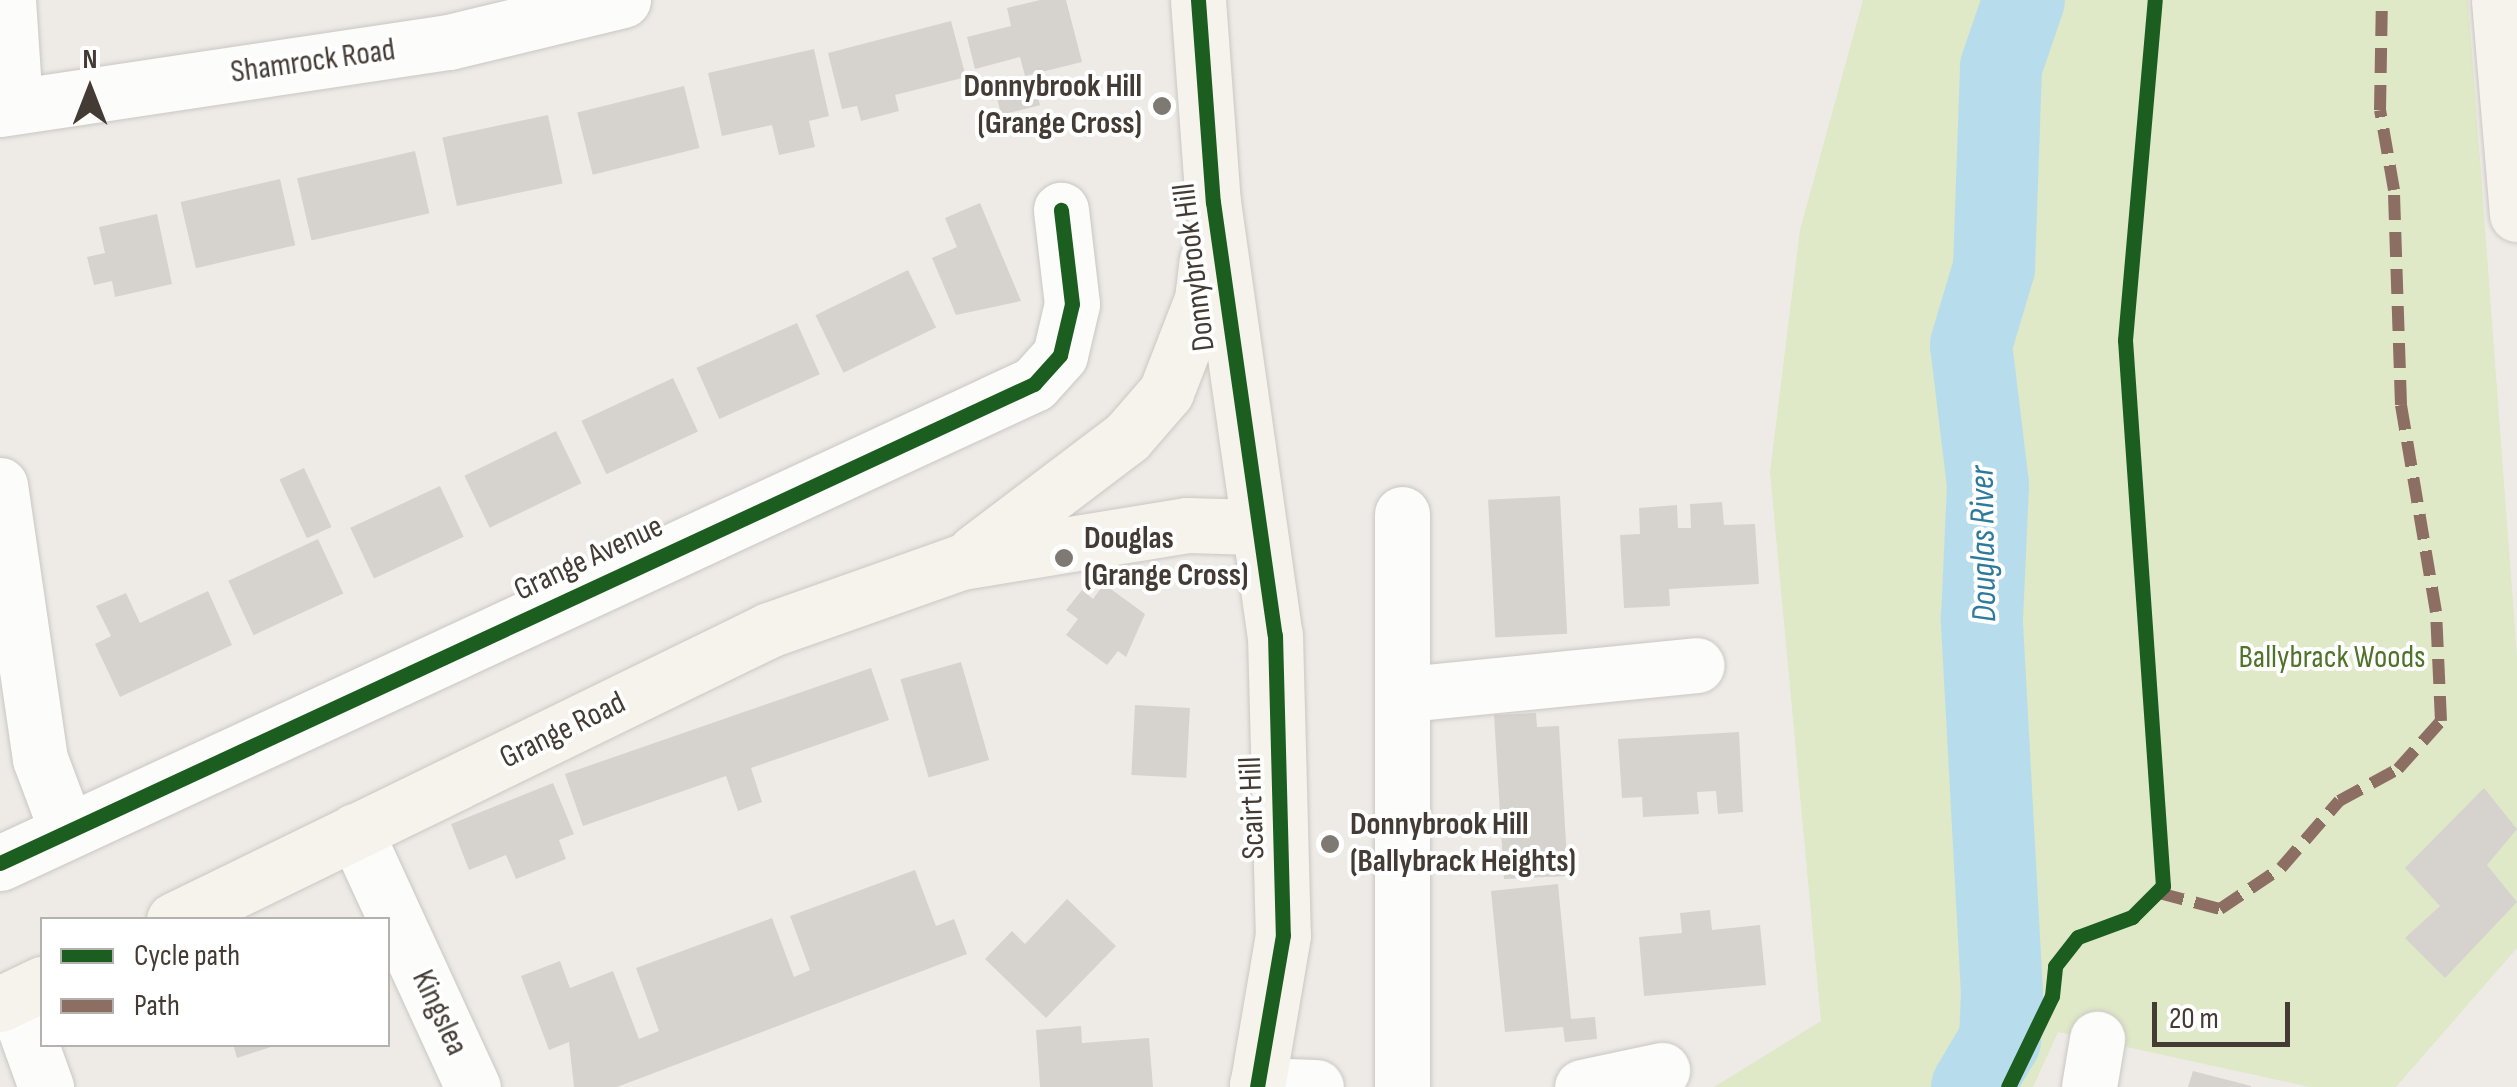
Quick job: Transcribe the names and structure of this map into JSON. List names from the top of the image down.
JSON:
{
  "streets": {
    "main road": ["Donnybrook Hill", "Grange Road", "Scairt Hill"],
    "street": ["Shamrock Road", "Grange Avenue", "Kingslea"]
  },
  "crossings": [
    ["Donnybrook Hill", "Grange Road"],
    ["Donnybrook Hill", "Scairt Hill"],
    ["Grange Road", "Scairt Hill"],
    ["Grange Road", "Kingslea"]
  ],
  "water": ["Douglas River"],
  "parks": ["Ballybrack Woods"],
  "places": ["Donnybrook Hill (Grange Cross)", "Douglas (Grange Cross)", "Donnybrook Hill (Ballybrack Heights)"],
  "legend": ["Cycle path", "Path"],
  "scale_bar": "20 m",
  "north": "top"
}
